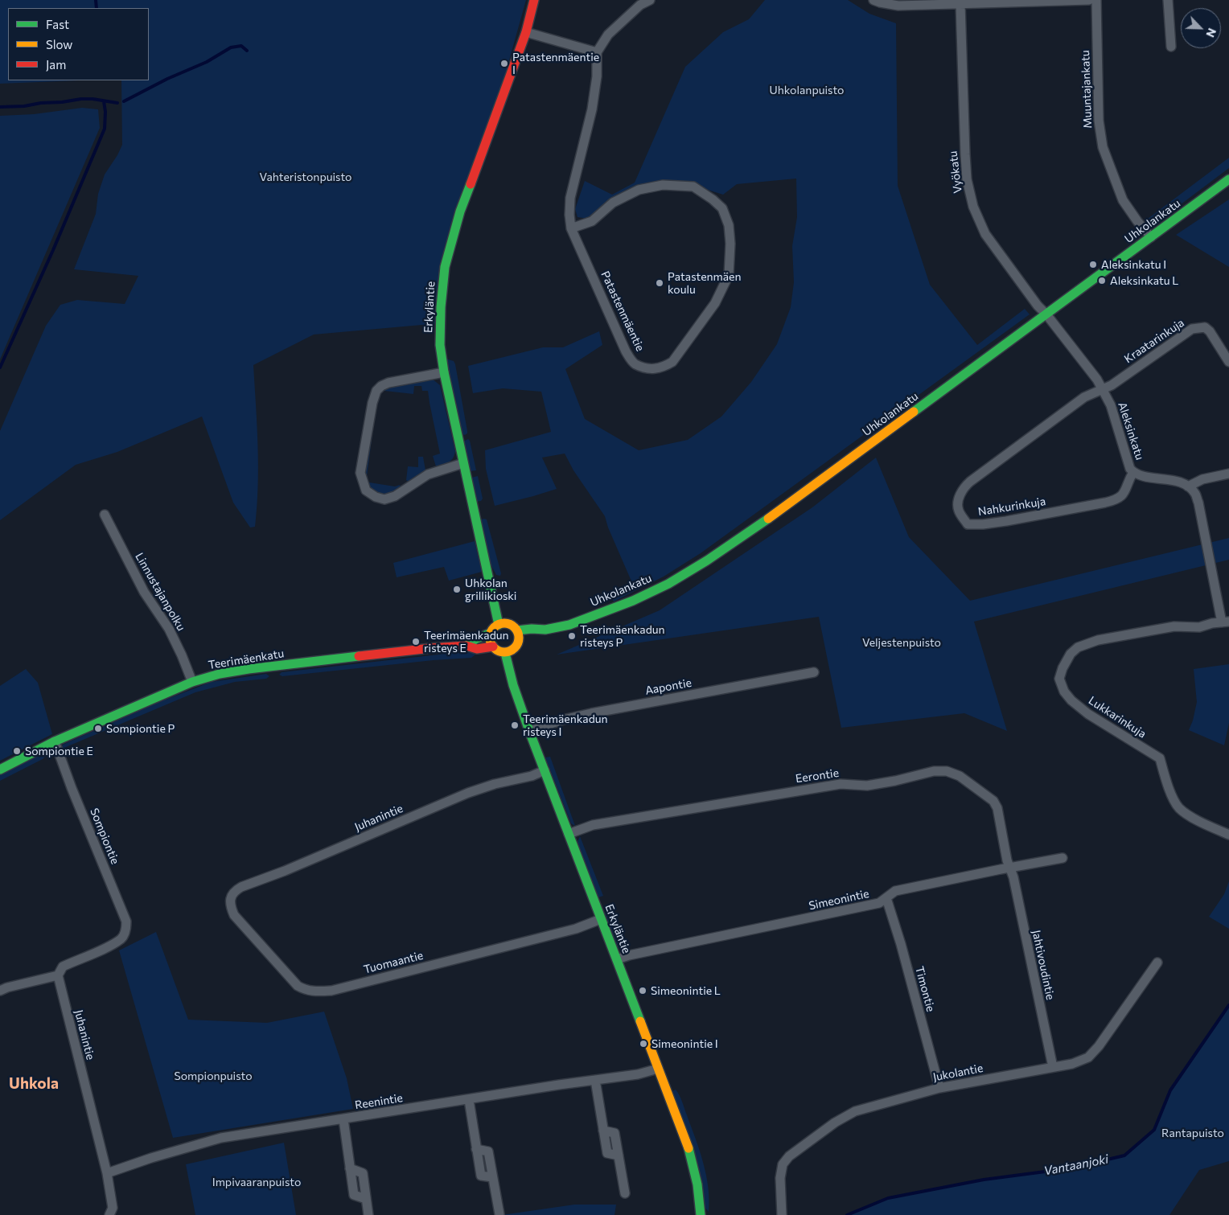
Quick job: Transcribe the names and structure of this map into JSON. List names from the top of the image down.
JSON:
{
  "streets": {
    "street": [
      "Muuntajankatu",
      "Vyökatu",
      "Uhkolankatu",
      "Erkyläntie",
      "Patastenmäentie",
      "Kraatarinkuja",
      "Aleksinkatu",
      "Nahkurinkuja",
      "Linnustajanpolku",
      "Teerimäenkatu",
      "Aapontie",
      "Lukkarinkuja",
      "Eerontie",
      "Juhanintie",
      "Sompiontie",
      "Simeonintie",
      "Tuomaantie",
      "Jahtivoudintie",
      "Timontie",
      "Jukolantie",
      "Reenintie"
    ]
  },
  "crossings": [
    ["Muuntajankatu", "Uhkolankatu"],
    ["Vyökatu", "Uhkolankatu"],
    ["Vyökatu", "Aleksinkatu"],
    ["Uhkolankatu", "Erkyläntie"],
    ["Uhkolankatu", "Aleksinkatu"],
    ["Uhkolankatu", "Teerimäenkatu"],
    ["Erkyläntie", "Teerimäenkatu"],
    ["Erkyläntie", "Aapontie"],
    ["Erkyläntie", "Eerontie"],
    ["Erkyläntie", "Juhanintie"],
    ["Erkyläntie", "Simeonintie"],
    ["Erkyläntie", "Tuomaantie"],
    ["Erkyläntie", "Reenintie"],
    ["Kraatarinkuja", "Aleksinkatu"],
    ["Kraatarinkuja", "Nahkurinkuja"],
    ["Aleksinkatu", "Nahkurinkuja"],
    ["Linnustajanpolku", "Teerimäenkatu"],
    ["Teerimäenkatu", "Sompiontie"],
    ["Eerontie", "Simeonintie"],
    ["Eerontie", "Jahtivoudintie"],
    ["Juhanintie", "Sompiontie"],
    ["Juhanintie", "Tuomaantie"],
    ["Juhanintie", "Reenintie"],
    ["Simeonintie", "Jahtivoudintie"],
    ["Simeonintie", "Timontie"],
    ["Jahtivoudintie", "Jukolantie"],
    ["Timontie", "Jukolantie"]
  ],
  "districts": ["Uhkola"],
  "water": ["Vantaanjoki"],
  "parks": [
    "Uhkolanpuisto",
    "Vahteristonpuisto",
    "Veljestenpuisto",
    "Sompionpuisto",
    "Rantapuisto",
    "Impivaaranpuisto"
  ],
  "places": [
    "Patastenmäentie I",
    "Aleksinkatu I",
    "Aleksinkatu L",
    "Patastenmäen koulu",
    "Uhkolan grillikioski",
    "Teerimäenkadun risteys P",
    "Teerimäenkadun risteys E",
    "Teerimäenkadun risteys I",
    "Sompiontie P",
    "Sompiontie E",
    "Simeonintie L",
    "Simeonintie I"
  ],
  "legend": ["Fast", "Slow", "Jam"],
  "north": "bottom right"
}
